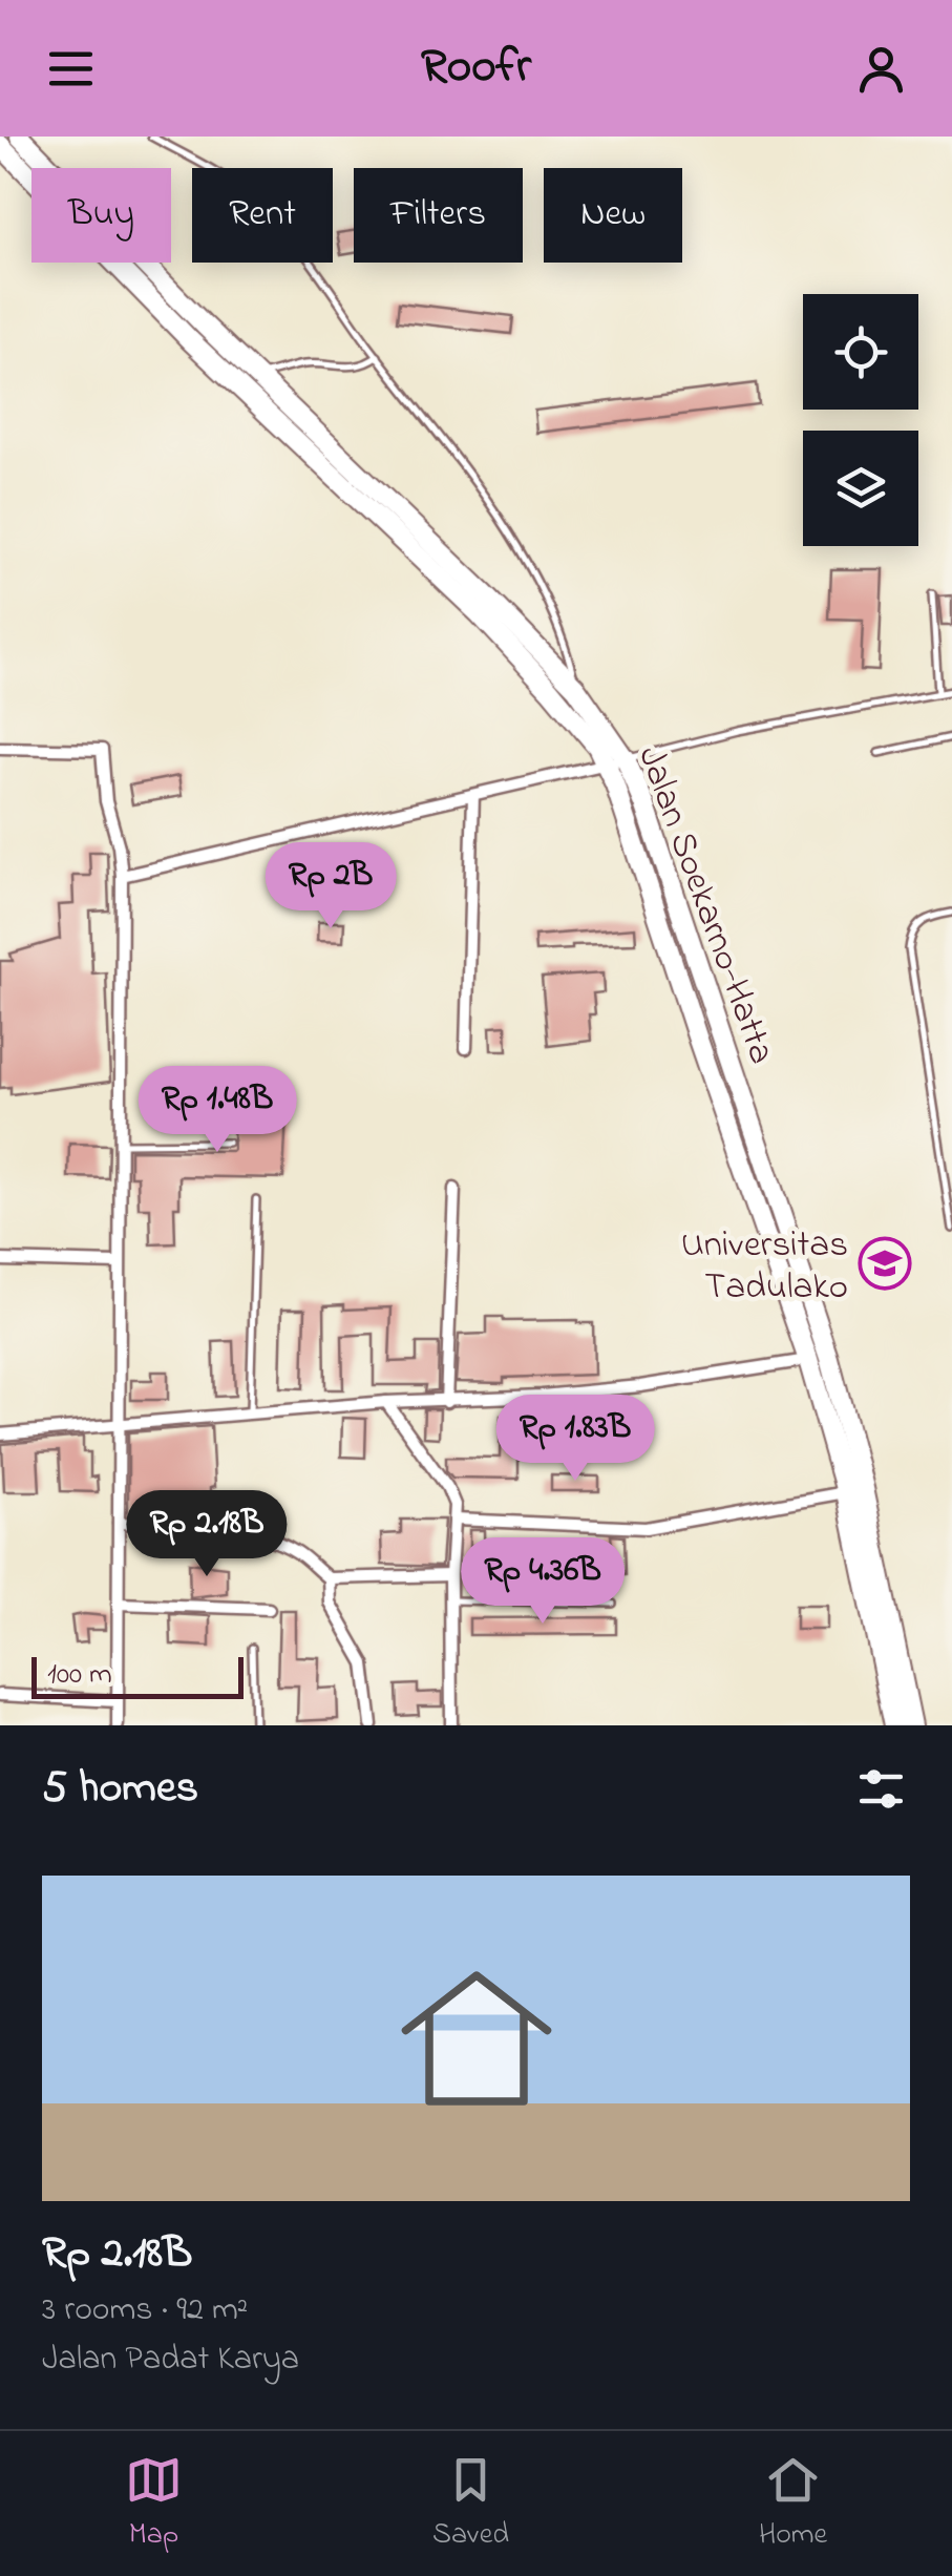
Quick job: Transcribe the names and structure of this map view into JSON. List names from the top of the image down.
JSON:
{
  "streets": {
    "main road": ["Jalan Soekarno-Hatta"]
  },
  "places": {
    "school or university": ["Universitas Tadulako"]
  },
  "scale_bar": "100 m",
  "page": {
    "header": "Roofr",
    "chip": [
      "Buy",
      "Rent",
      "Filters",
      "New"
    ],
    "price": [
      "Rp 2B",
      "Rp 1.48B",
      "Rp 1.83B",
      "Rp 2.18B",
      "Rp 4.36B"
    ],
    "scale": "100 m",
    "heading": "5 homes",
    "list": [
      {
        "name": "Rp 2.18B",
        "note": "3 rooms · 92 m² · Jalan Padat Karya"
      }
    ],
    "tabs": ["Map", "Saved", "Home"]
  }
}
